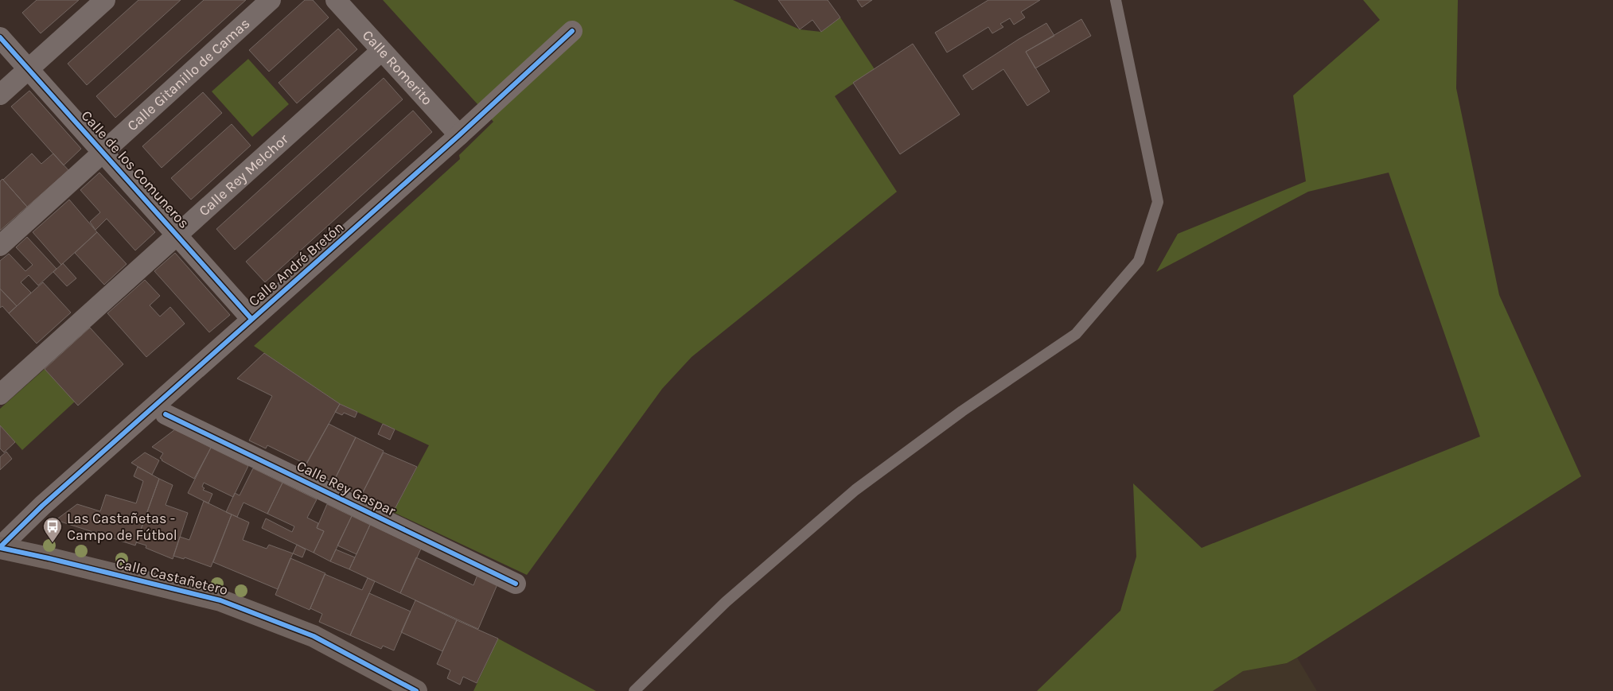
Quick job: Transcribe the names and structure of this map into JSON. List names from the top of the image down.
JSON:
{
  "streets": {
    "street": [
      "Calle Romerito",
      "Calle Gitanillo de Camas",
      "Calle de los Comuneros",
      "Calle Rey Melchor",
      "Calle André Bretón",
      "Calle Rey Gaspar",
      "Calle Castañetero"
    ]
  },
  "crossings": [
    ["Calle Romerito", "Calle Rey Melchor"],
    ["Calle Romerito", "Calle André Bretón"],
    ["Calle Gitanillo de Camas", "Calle de los Comuneros"],
    ["Calle de los Comuneros", "Calle Rey Melchor"],
    ["Calle de los Comuneros", "Calle André Bretón"],
    ["Calle André Bretón", "Calle Rey Gaspar"],
    ["Calle André Bretón", "Calle Castañetero"]
  ],
  "places": {
    "bus stop": ["Las Castañetas - Campo de Fútbol"]
  }
}
